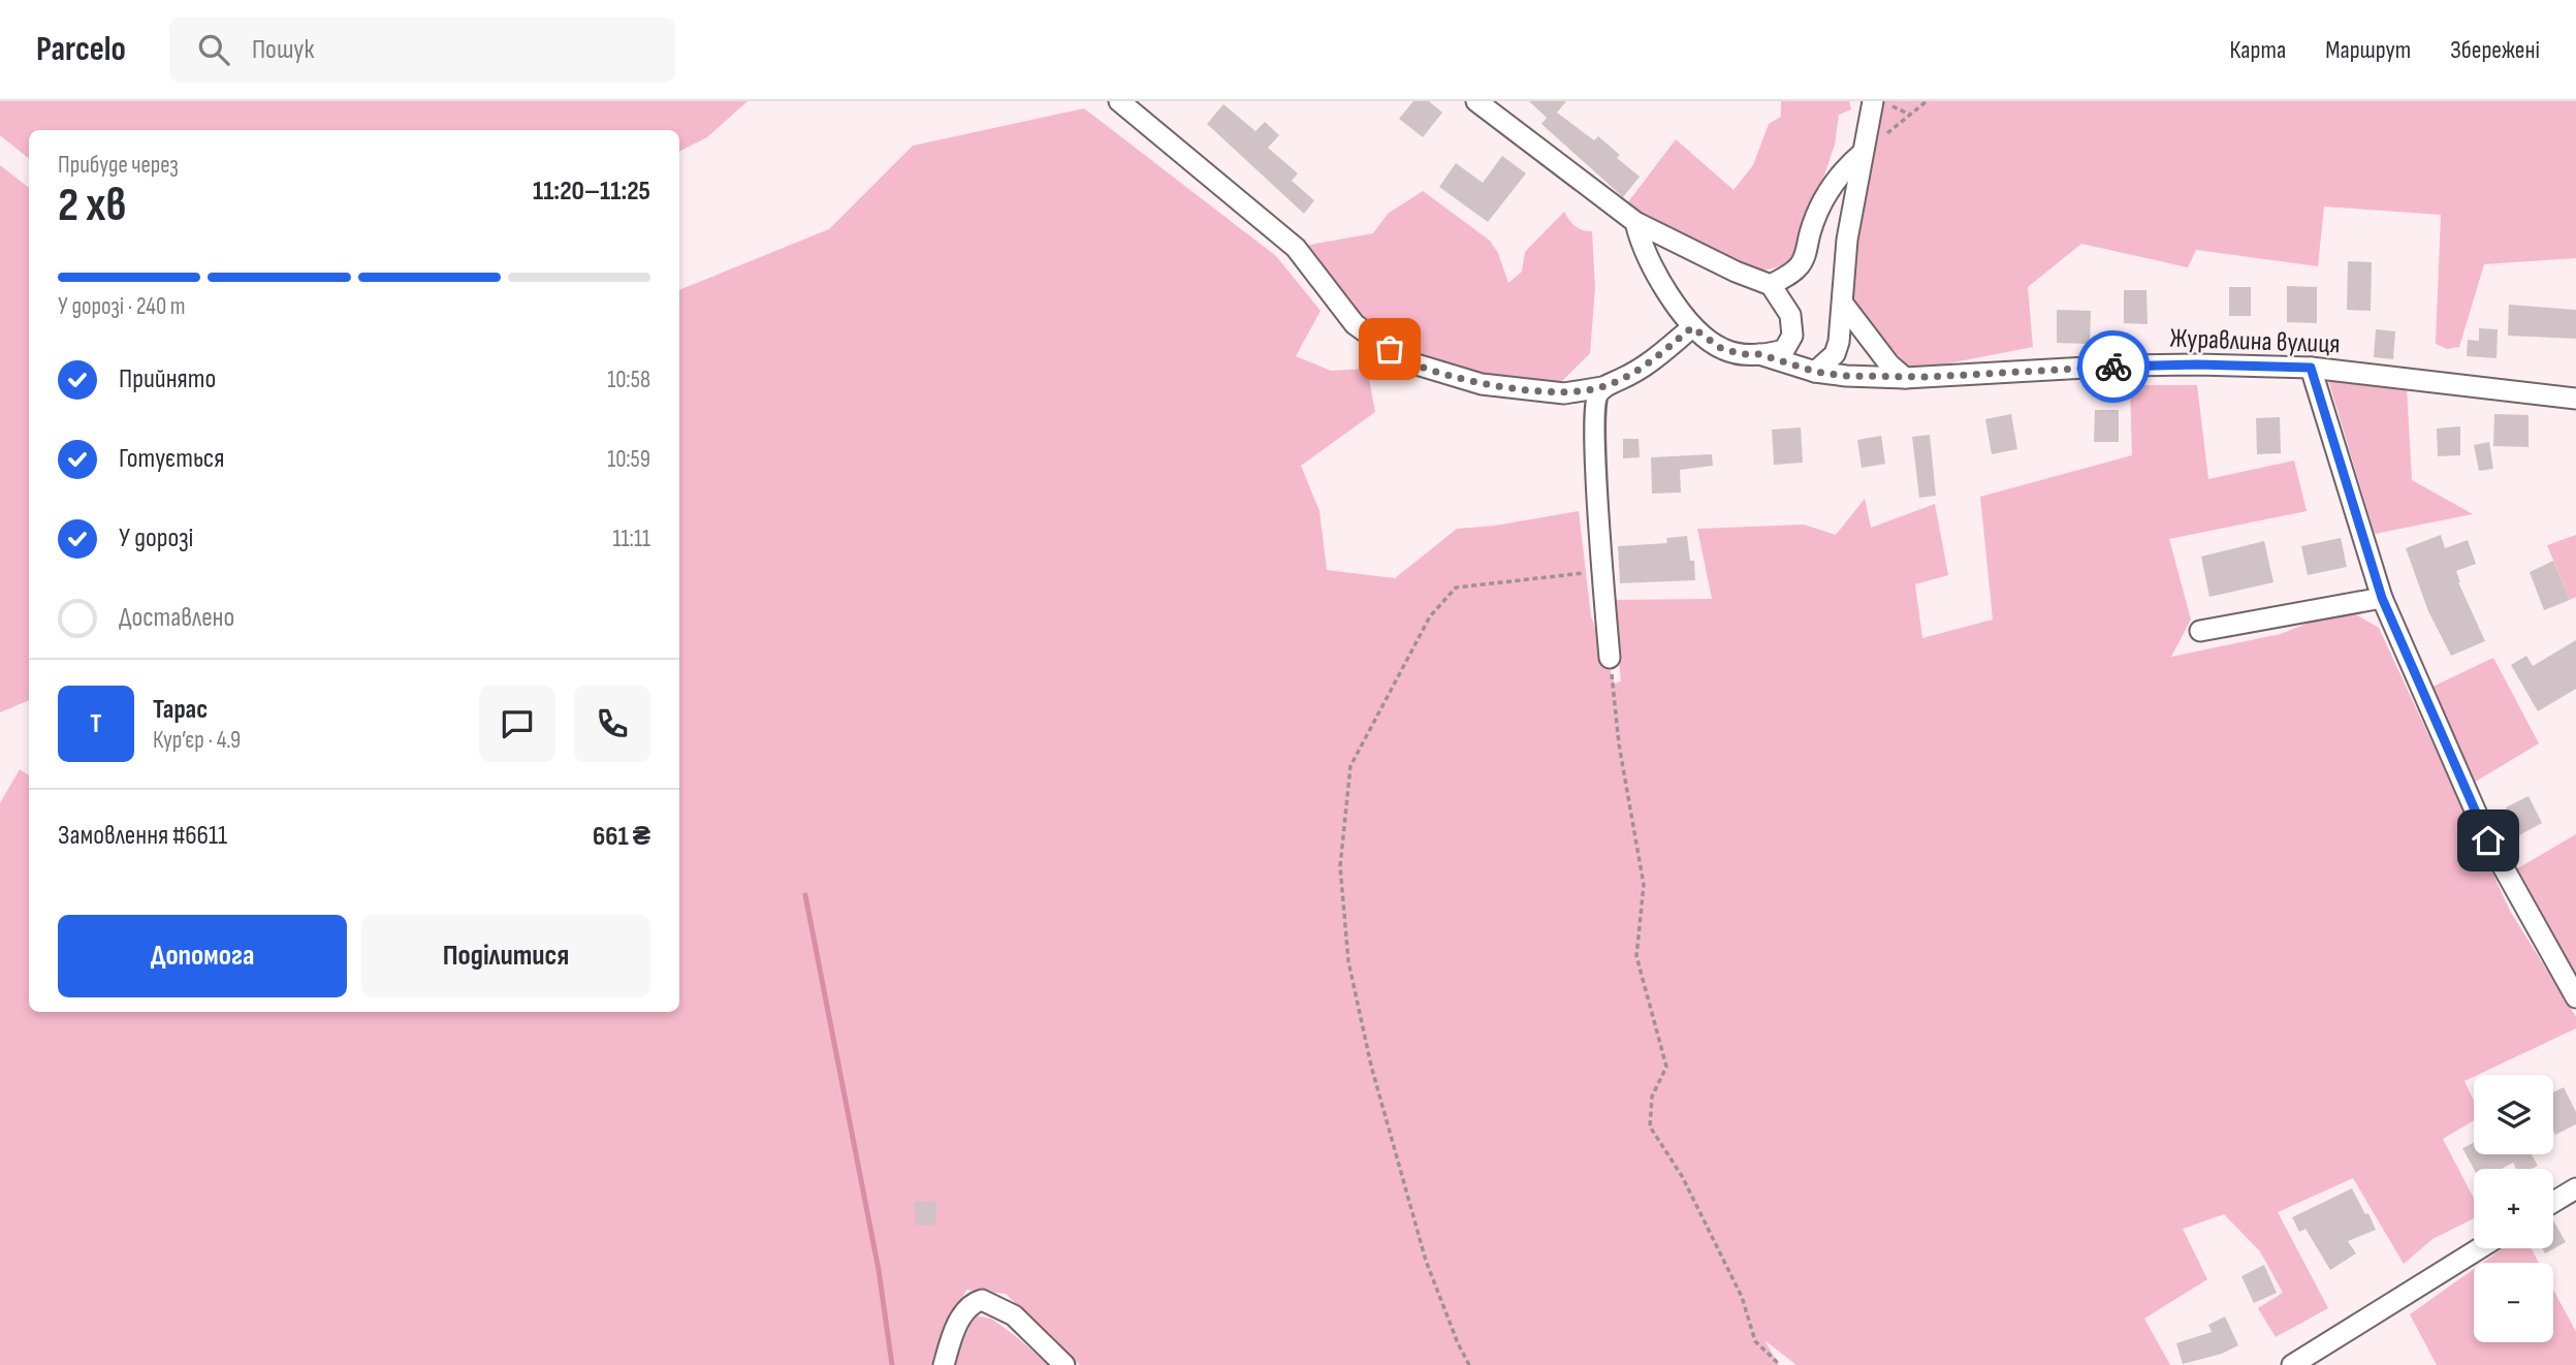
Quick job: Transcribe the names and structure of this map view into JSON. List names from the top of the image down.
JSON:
{
  "streets": {
    "street": ["Журавлина вулиця"]
  },
  "page": {
    "header": "Parcelo",
    "search": "Пошук",
    "nav": ["Карта", "Маршрут", "Збережені"],
    "heading": ["2 хв", "Прибуде через", "11:20–11:25"],
    "panel": [
      "Тарас",
      "Кур’єр · 4.9",
      "Замовлення #6611",
      "661 ₴"
    ],
    "bar": "У дорозі · 240 m",
    "list": [
      ["Прийнято", "10:58"],
      ["Готується", "10:59"],
      ["У дорозі", "11:11"],
      "Доставлено"
    ],
    "round": "Т",
    "buttons": ["Допомога", "Поділитися"],
    "map_buttons": ["+", "−"]
  }
}
